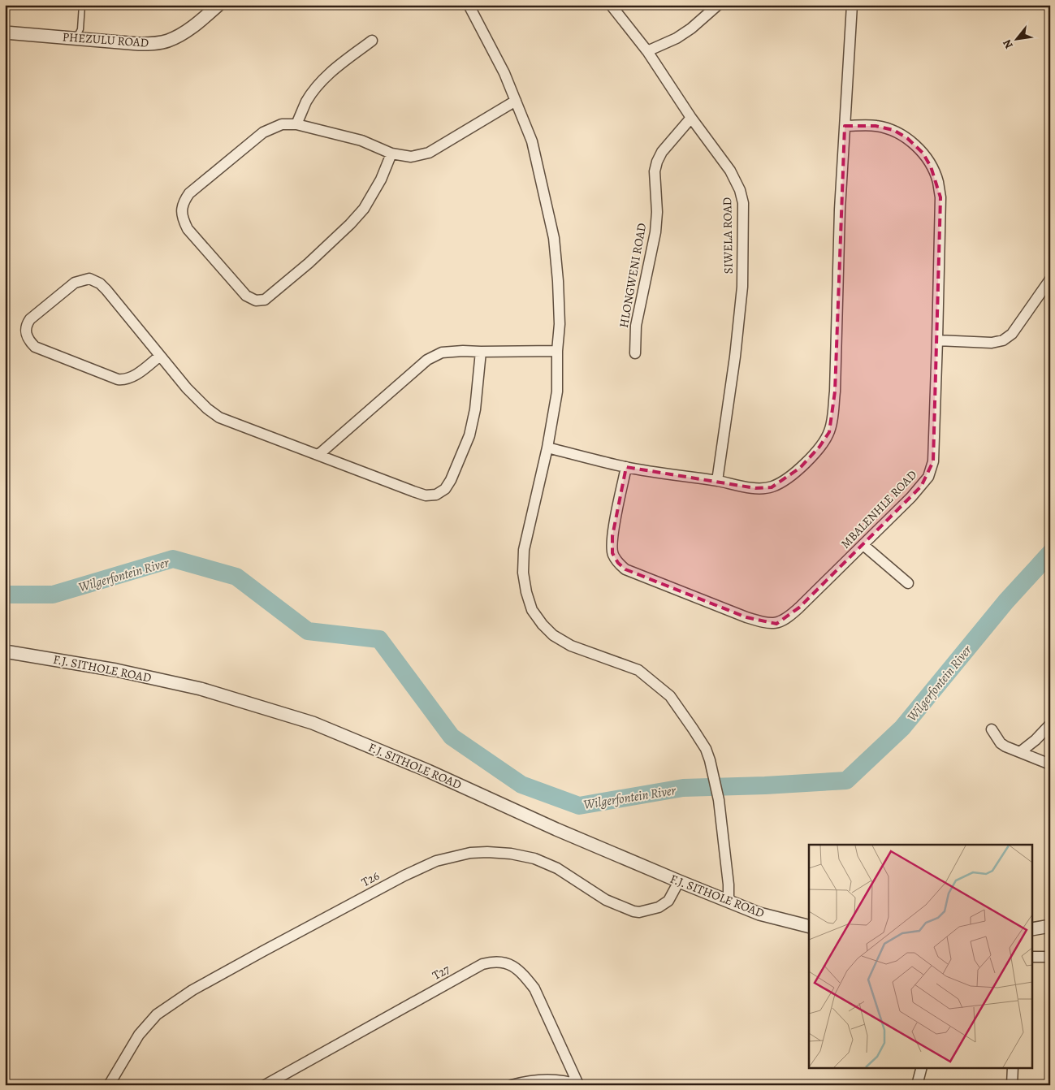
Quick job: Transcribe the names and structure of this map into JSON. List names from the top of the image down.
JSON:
{
  "streets": {
    "street": [
      "PHEZULU ROAD",
      "SIWELA ROAD",
      "HLONGWENI ROAD",
      "MBALENHLE ROAD",
      "F.J. SITHOLE ROAD",
      "T26",
      "T27"
    ]
  },
  "crossings": [
    ["SIWELA ROAD", "HLONGWENI ROAD"],
    ["F.J. SITHOLE ROAD", "T26"]
  ],
  "water": ["Wilgerfontein River"],
  "north": "bottom left"
}
